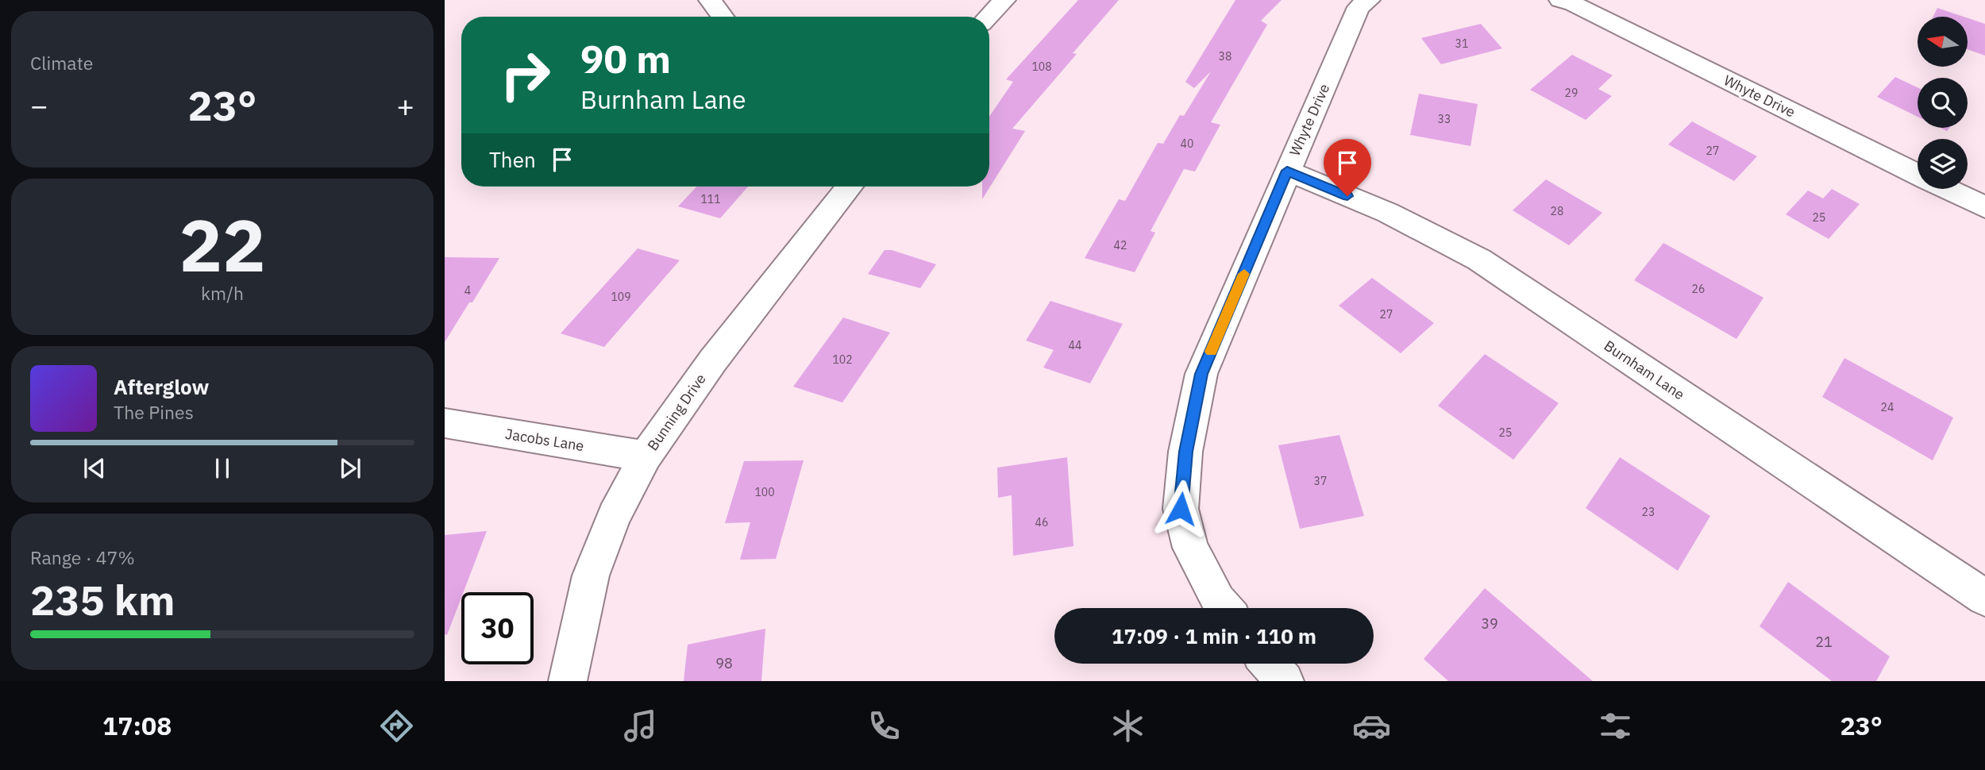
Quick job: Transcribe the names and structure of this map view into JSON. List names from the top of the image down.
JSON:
{
  "streets": {
    "street": [
      "Whyte Drive",
      "Burnham Lane",
      "Bunning Drive",
      "Jacobs Lane"
    ]
  },
  "crossings": [
    ["Whyte Drive", "Burnham Lane"],
    ["Bunning Drive", "Jacobs Lane"]
  ],
  "house_numbers": [
    "31",
    "38",
    "108",
    "29",
    "33",
    "40",
    "27",
    "111",
    "28",
    "25",
    "42",
    "26",
    "4",
    "109",
    "27",
    "44",
    "102",
    "24",
    "25",
    "37",
    "100",
    "23",
    "46",
    "39",
    "21",
    "98"
  ],
  "north": "left",
  "page": {
    "tile": [
      "Climate",
      ["22", "km/h"],
      ["Range · 47%", "235 km"]
    ],
    "turn": ["90 m", "Burnham Lane"],
    "heat": ["−", "23°", "+"],
    "then": "Then",
    "song": ["Afterglow", "The Pines"],
    "limit": "30",
    "trip": "17:09 · 1 min · 110 m",
    "tabs": ["17:08", "23°"]
  }
}
